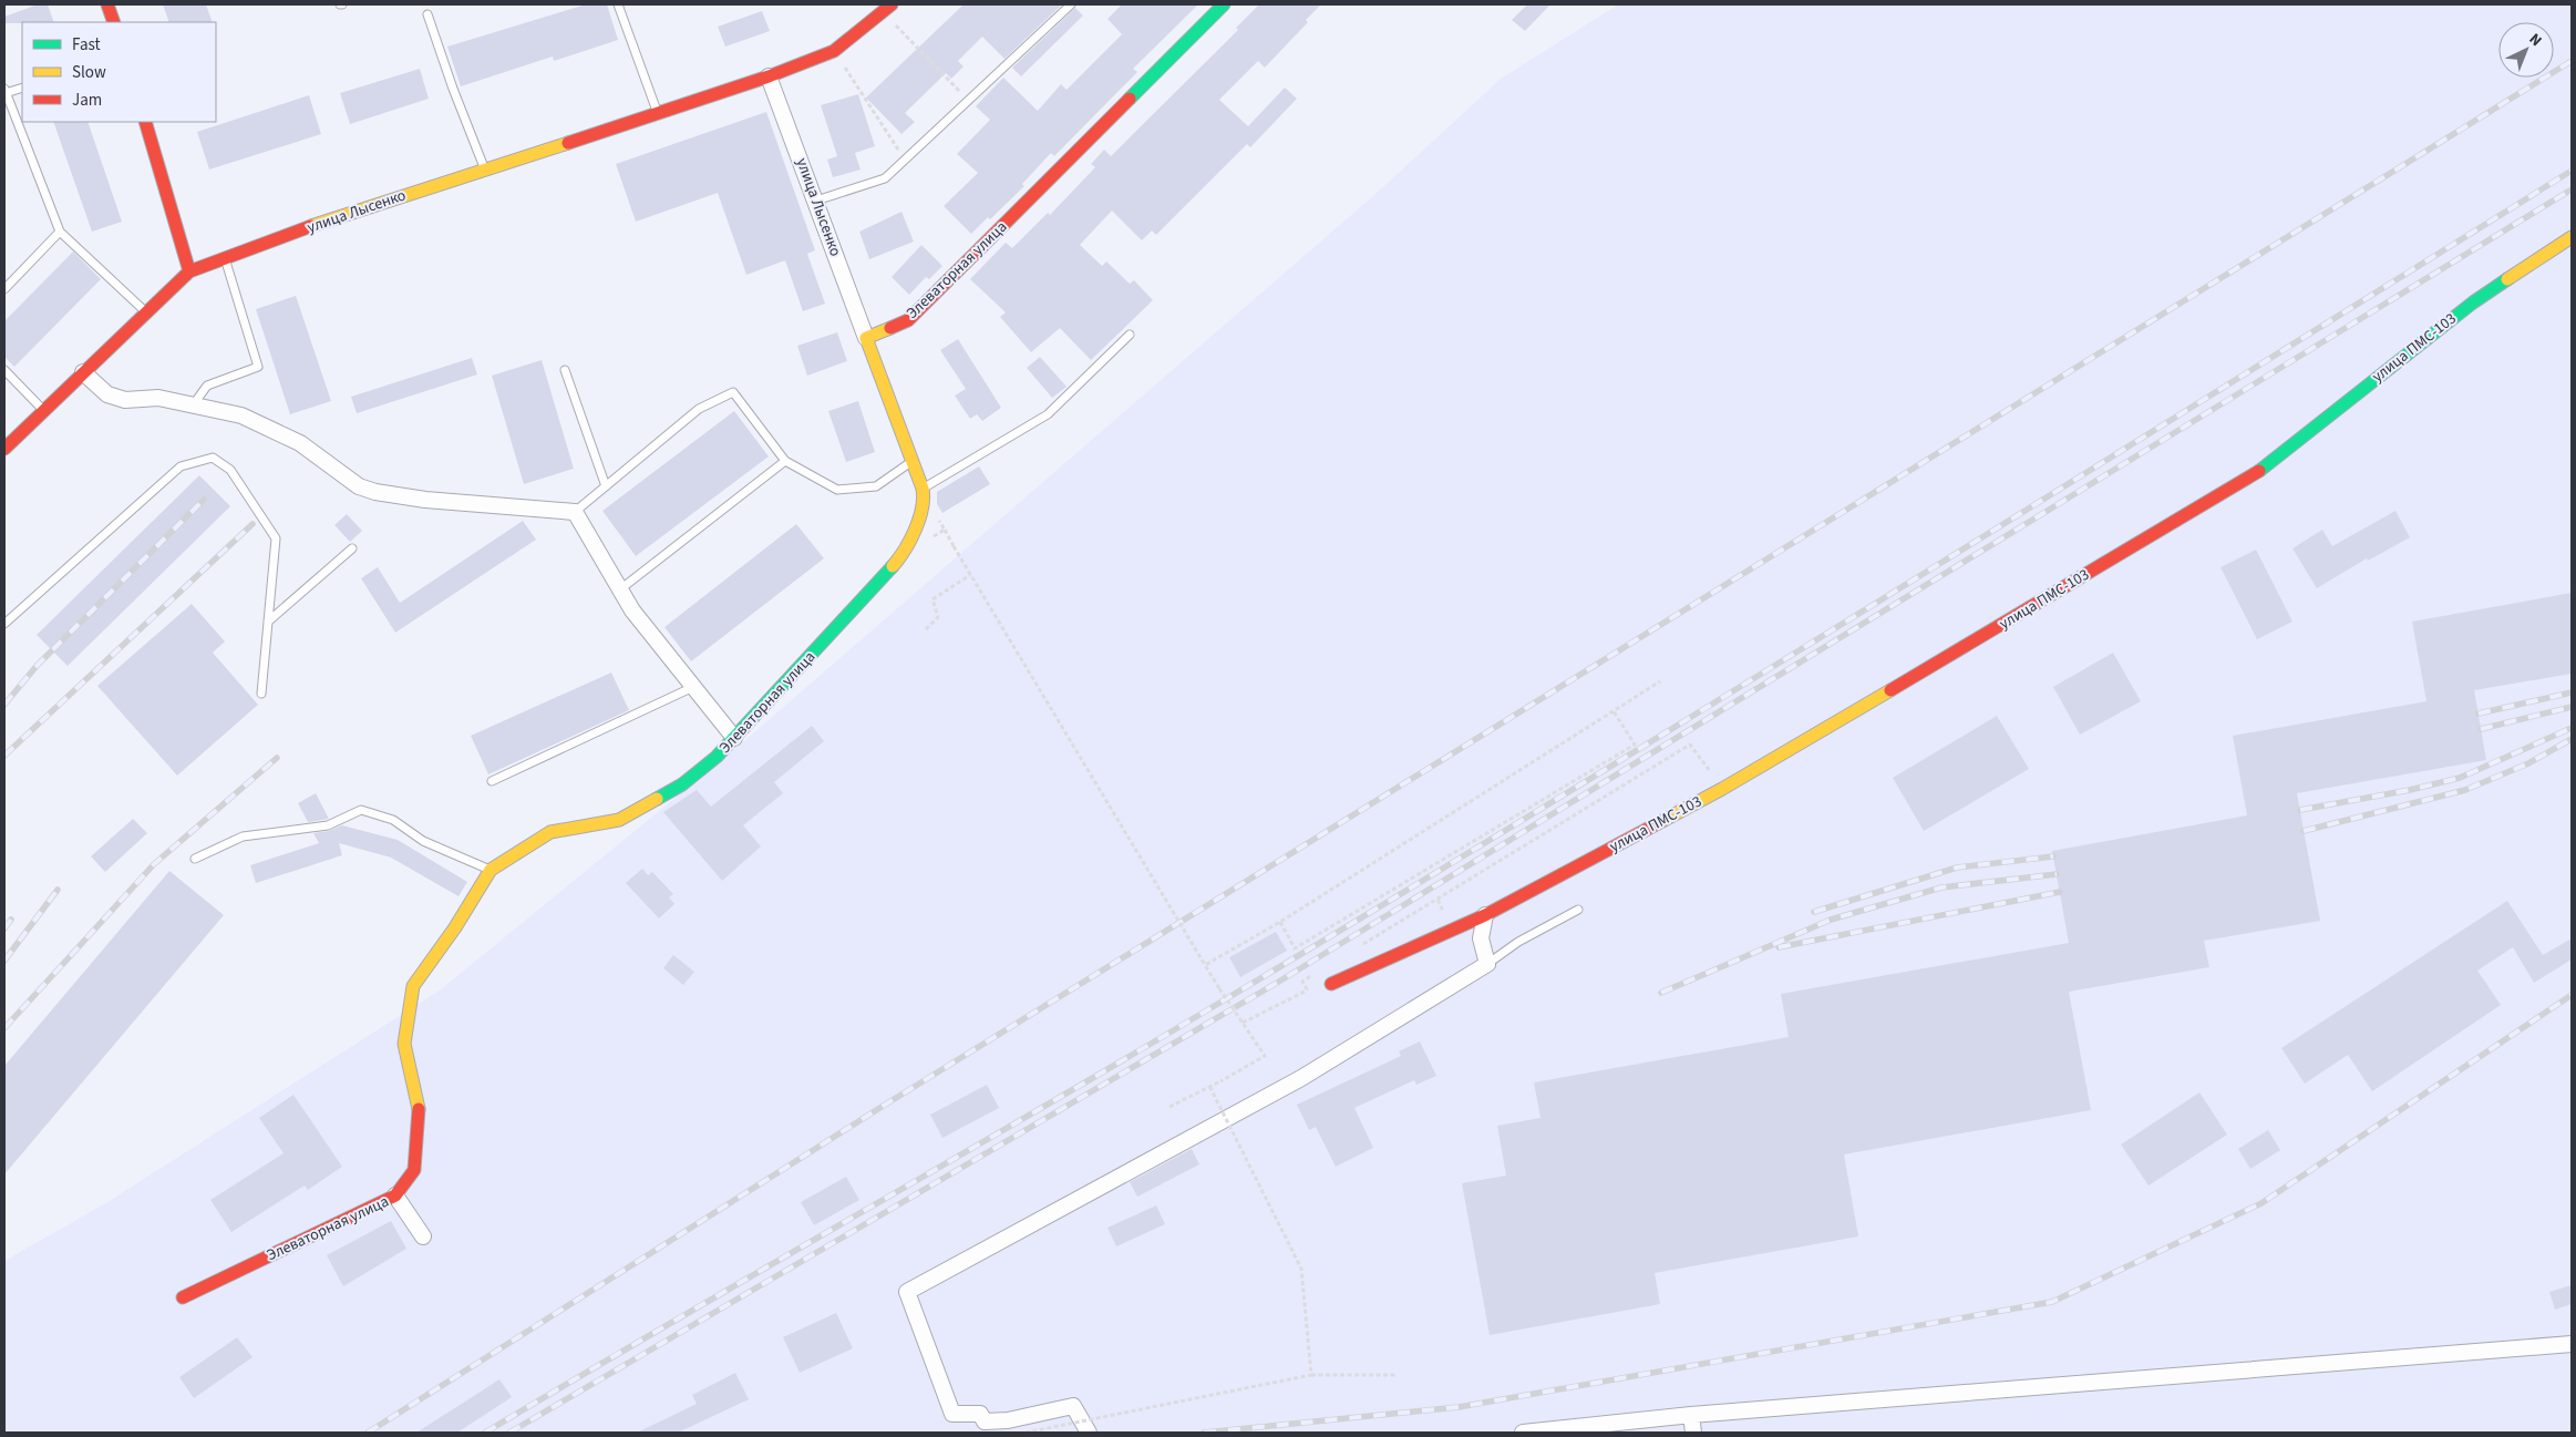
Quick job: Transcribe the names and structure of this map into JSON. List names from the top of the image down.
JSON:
{
  "streets": {
    "street": ["улица Лысенко", "Элеваторная улица", "улица ПМС-103"]
  },
  "crossings": [
    ["улица Лысенко", "Элеваторная улица"]
  ],
  "legend": ["Fast", "Slow", "Jam"],
  "north": "top right"
}
